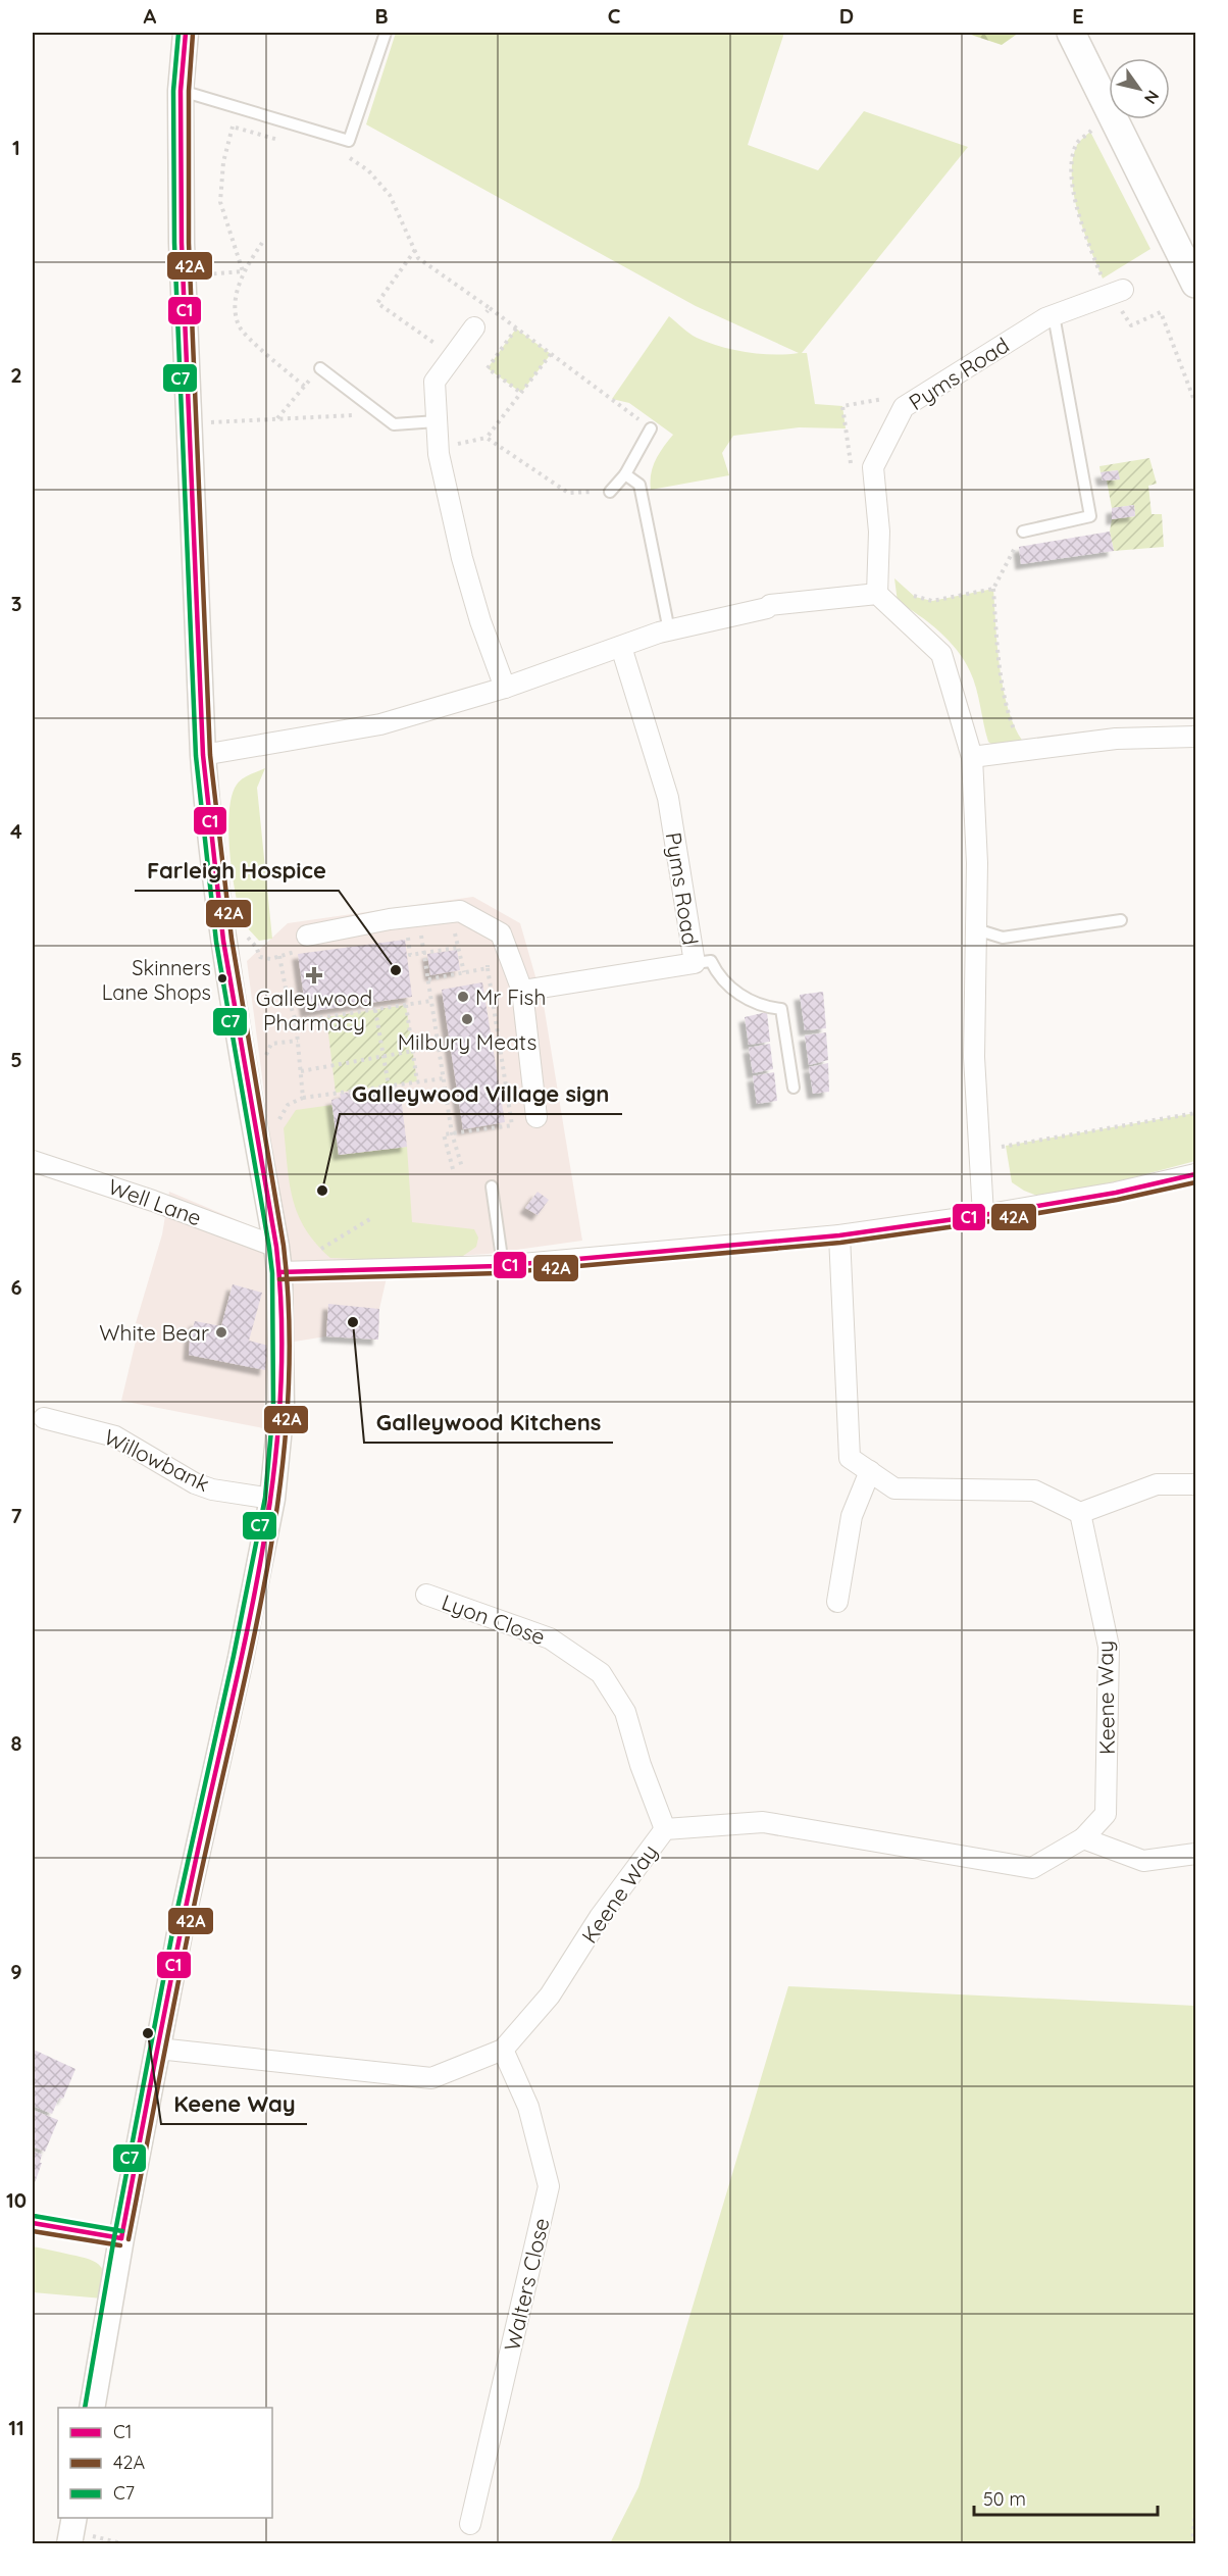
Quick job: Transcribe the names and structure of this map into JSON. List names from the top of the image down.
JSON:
{
  "streets": {
    "street": [
      "Pyms Road",
      "Well Lane",
      "Willowbank",
      "Lyon Close",
      "Keene Way",
      "Walters Close"
    ]
  },
  "crossings": [
    ["Lyon Close", "Keene Way"],
    ["Keene Way", "Walters Close"]
  ],
  "places": {
    "other": [
      "Farleigh Hospice",
      "Skinners Lane Shops",
      "Mr Fish",
      "Milbury Meats",
      "Galleywood Village sign",
      "Galleywood Kitchens",
      "White Bear",
      "Keene Way"
    ],
    "health": ["Galleywood Pharmacy"]
  },
  "lines": ["transit line C1", "transit line C7", "transit line 42A"],
  "legend": ["C1", "42A", "C7"],
  "scale_bar": "50 m",
  "north": "bottom right",
  "grid": {
    "columns": [
      "A",
      "B",
      "C",
      "D",
      "E"
    ],
    "rows": [
      "1",
      "2",
      "3",
      "4",
      "5",
      "6",
      "7",
      "8",
      "9",
      "10",
      "11"
    ]
  }
}
